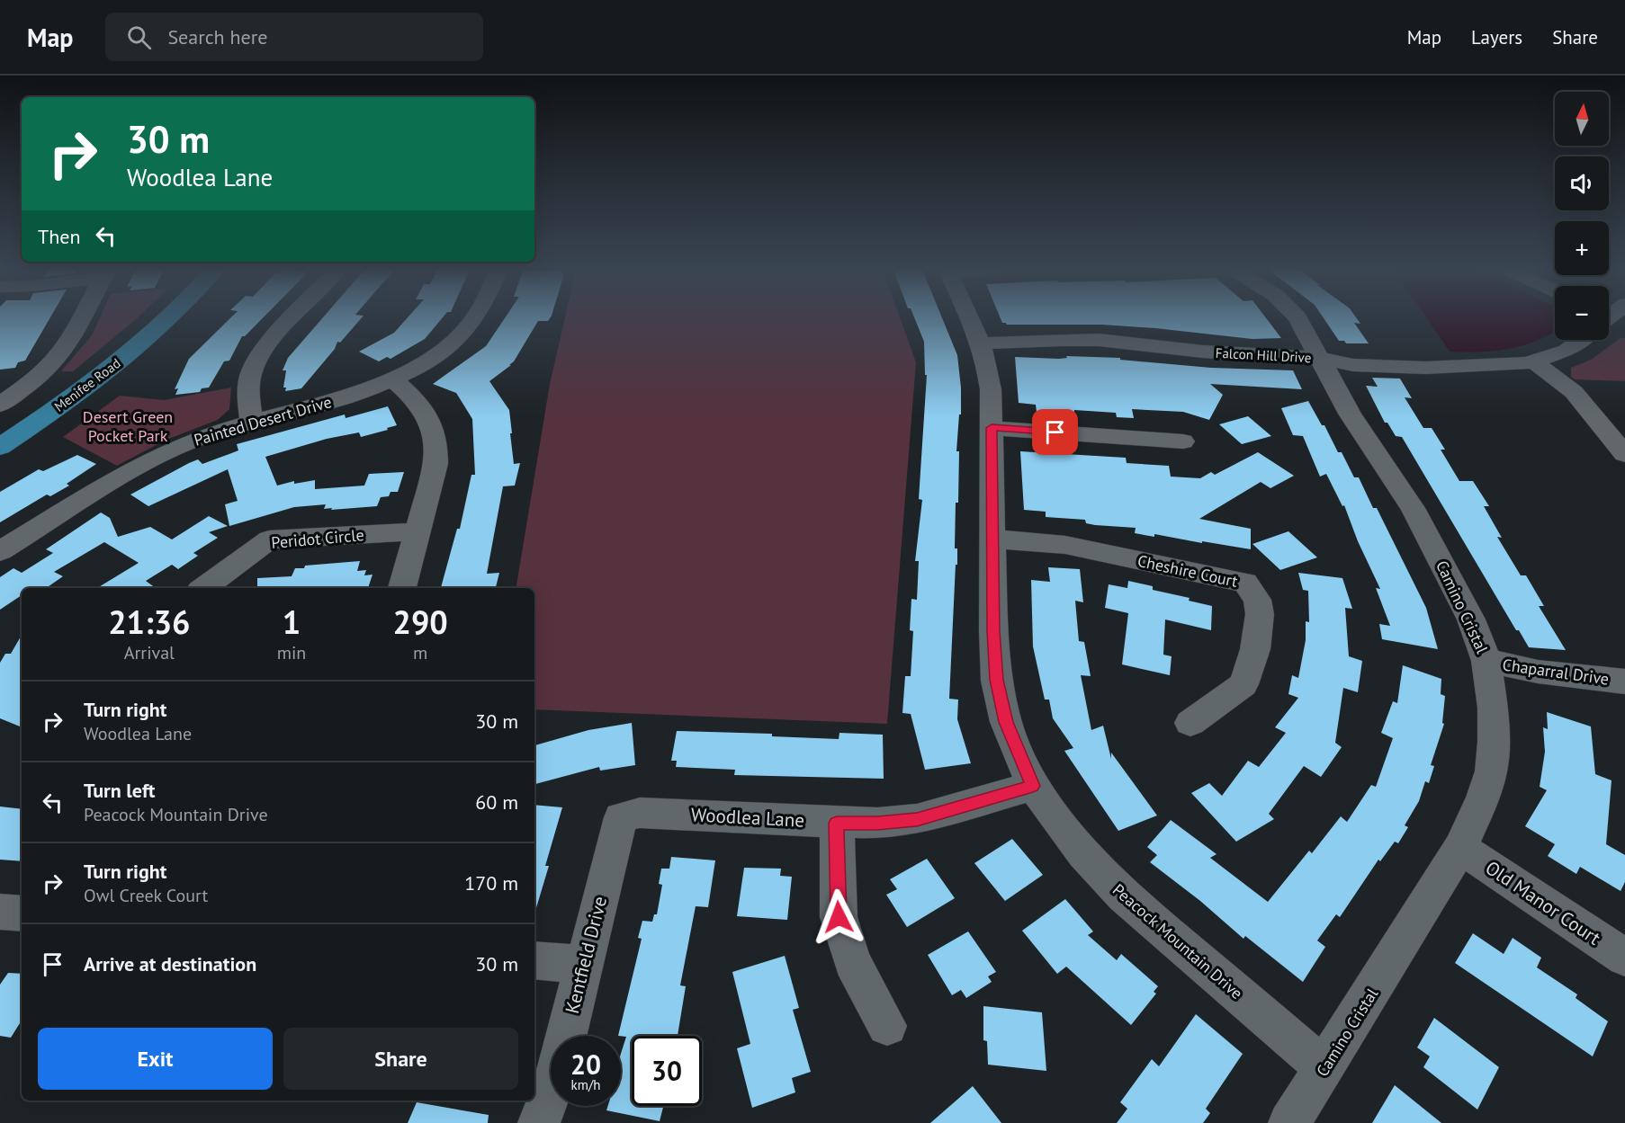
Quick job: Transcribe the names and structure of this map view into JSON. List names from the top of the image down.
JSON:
{
  "streets": {
    "main road": ["Menifee Road"],
    "street": [
      "Falcon Hill Drive",
      "Painted Desert Drive",
      "Peridot Circle",
      "Cheshire Court",
      "Camino Cristal",
      "Chaparral Drive",
      "Woodlea Lane",
      "Old Manor Court",
      "Peacock Mountain Drive",
      "Kentfield Drive"
    ]
  },
  "crossings": [
    ["Falcon Hill Drive", "Camino Cristal"],
    ["Falcon Hill Drive", "Peacock Mountain Drive"],
    ["Cheshire Court", "Peacock Mountain Drive"],
    ["Camino Cristal", "Chaparral Drive"],
    ["Camino Cristal", "Old Manor Court"],
    ["Camino Cristal", "Peacock Mountain Drive"],
    ["Woodlea Lane", "Peacock Mountain Drive"],
    ["Woodlea Lane", "Kentfield Drive"]
  ],
  "parks": ["Desert Green Pocket Park"],
  "north": "top",
  "page": {
    "header": "Map",
    "search": "Search here",
    "nav": ["Map", "Layers", "Share"],
    "map_buttons": ["+", "−"],
    "turn": ["30 m", "Woodlea Lane"],
    "then": "Then",
    "eta": [
      "21:36",
      "Arrival",
      "1",
      "min",
      "290",
      "m"
    ],
    "list": [
      {
        "name": "Turn right",
        "note": "Woodlea Lane",
        "value": "30 m"
      },
      {
        "name": "Turn left",
        "note": "Peacock Mountain Drive",
        "value": "60 m"
      },
      {
        "name": "Turn right",
        "note": "Owl Creek Court",
        "value": "170 m"
      },
      {
        "name": "Arrive at destination",
        "value": "30 m"
      }
    ],
    "buttons": ["Exit", "Share"],
    "speed": "20 km/h",
    "limit": "30"
  }
}
